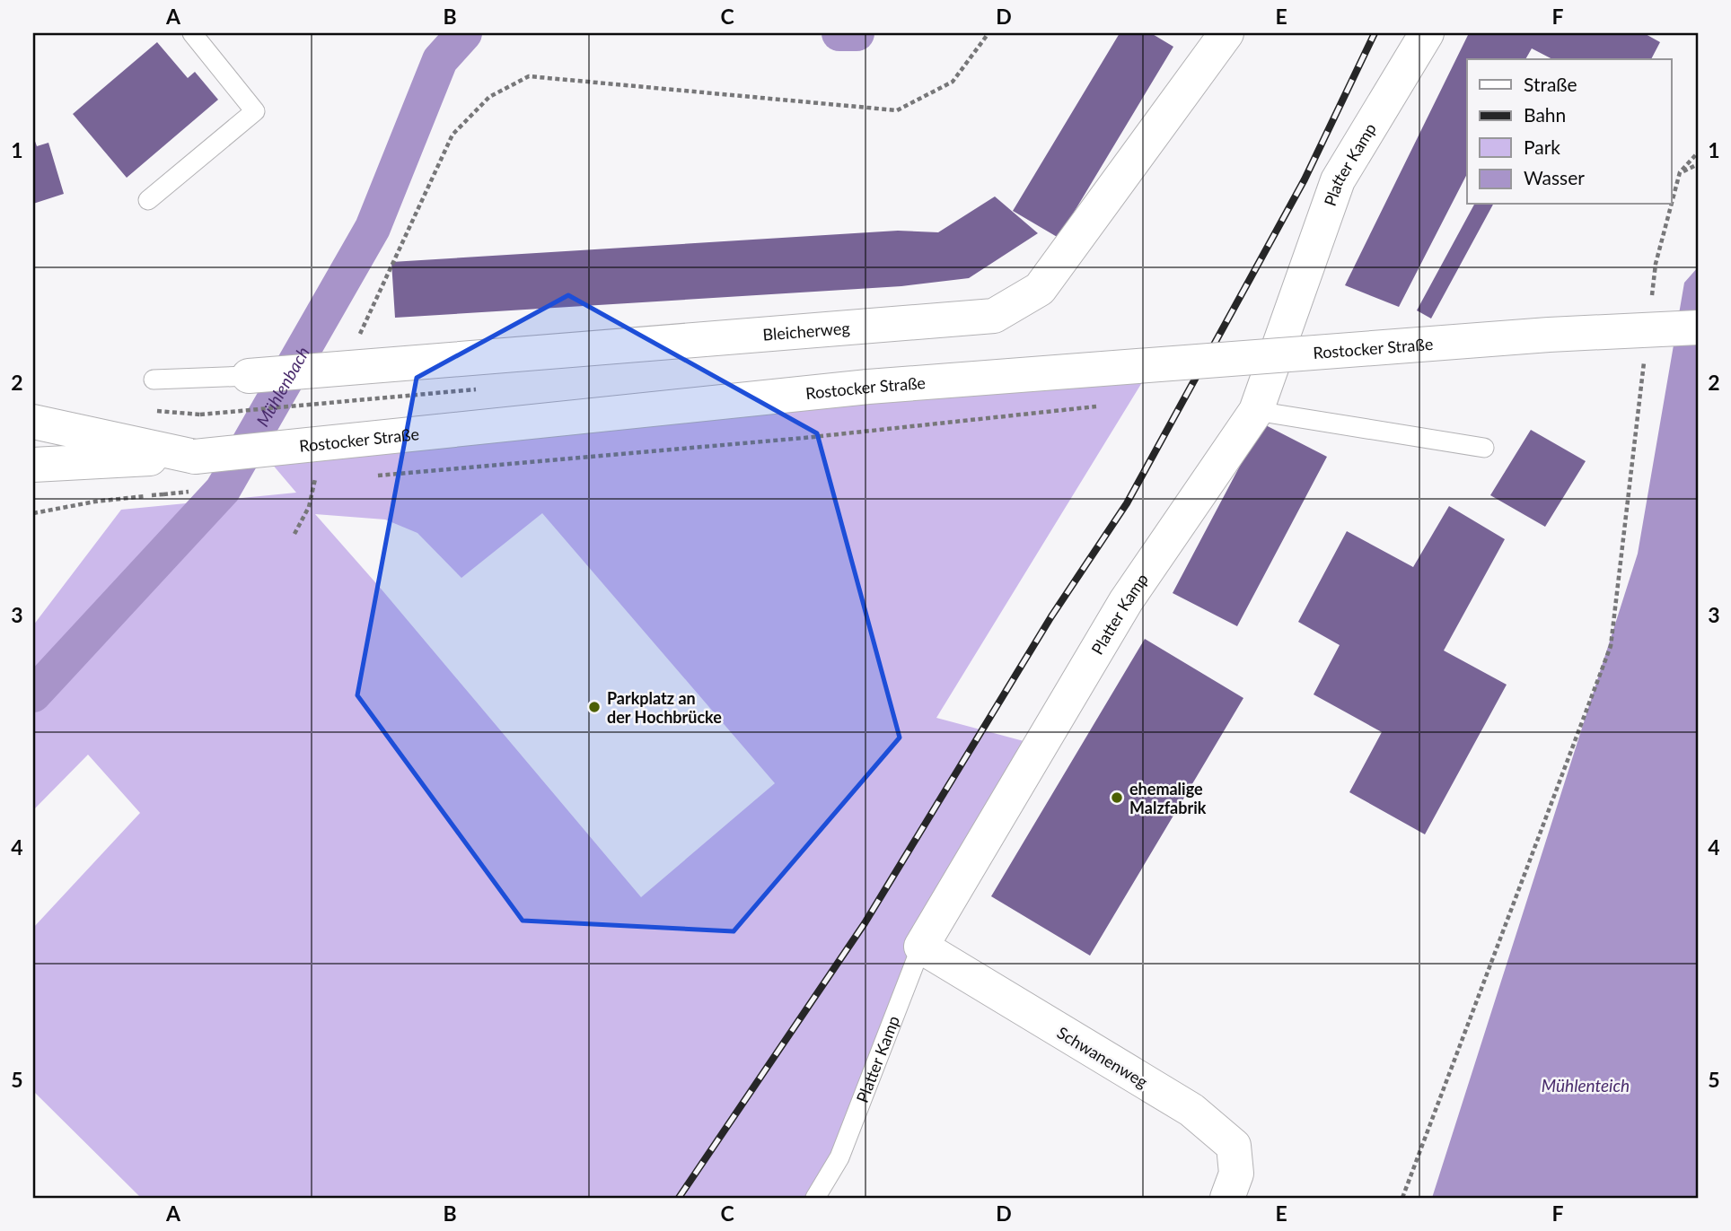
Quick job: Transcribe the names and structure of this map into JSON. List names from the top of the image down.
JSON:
{
  "streets": {
    "street": [
      "Platter Kamp",
      "Bleicherweg",
      "Rostocker Straße",
      "Schwanenweg"
    ]
  },
  "crossings": [
    ["Platter Kamp", "Schwanenweg"]
  ],
  "water": ["Mühlenbach", "Mühlenteich"],
  "places": ["Parkplatz an der Hochbrücke", "ehemalige Malzfabrik"],
  "legend": [
    "Straße",
    "Bahn",
    "Park",
    "Wasser"
  ],
  "grid": {
    "columns": [
      "A",
      "B",
      "C",
      "D",
      "E",
      "F"
    ],
    "rows": [
      "1",
      "2",
      "3",
      "4",
      "5"
    ]
  }
}
